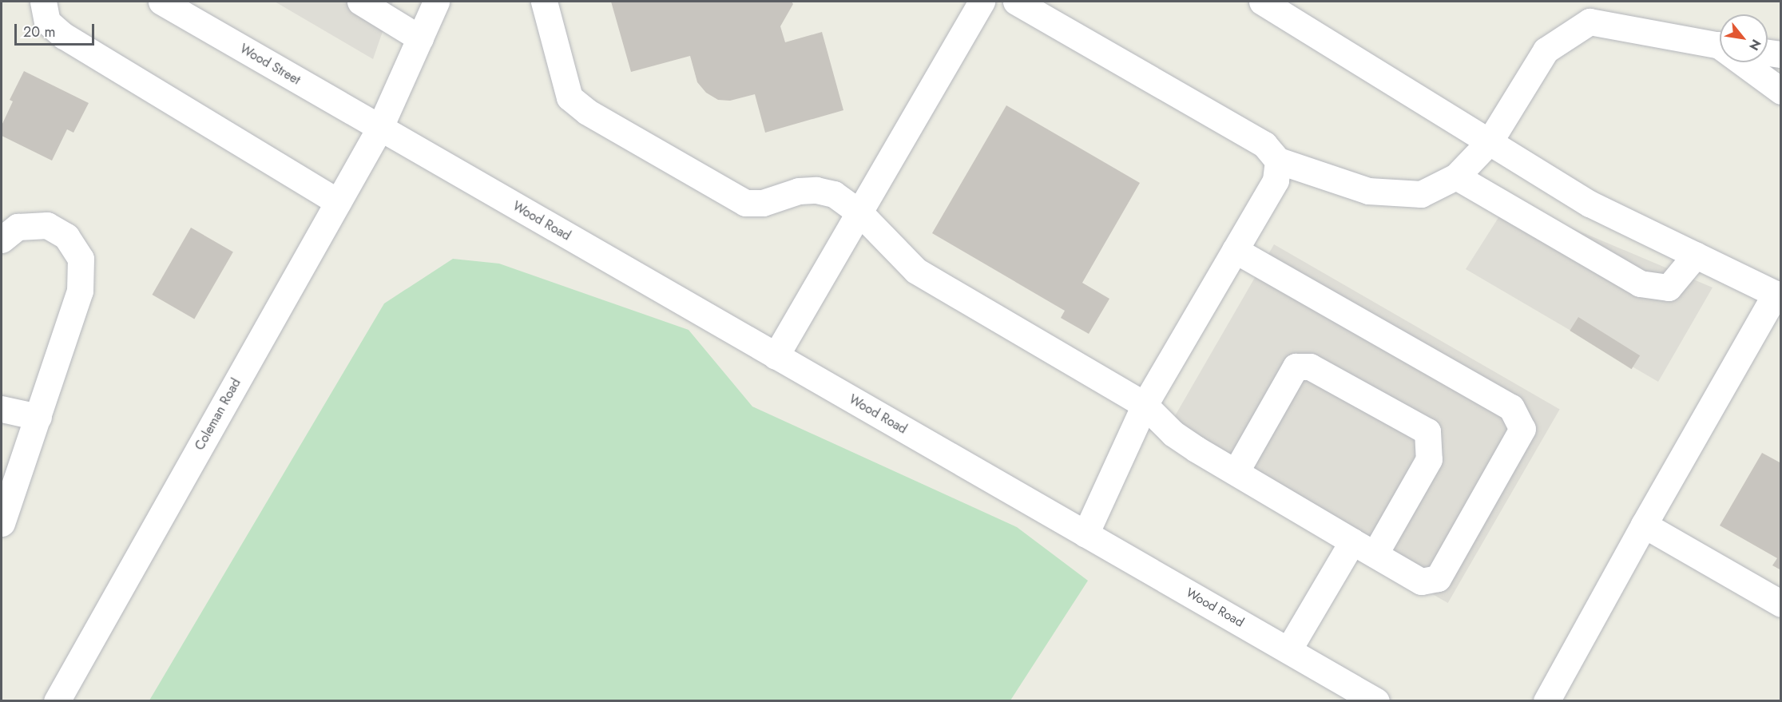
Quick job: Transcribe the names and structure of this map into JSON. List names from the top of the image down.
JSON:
{
  "streets": {
    "street": ["Wood Street", "Wood Road", "Coleman Road"]
  },
  "crossings": [
    ["Wood Street", "Wood Road"],
    ["Wood Street", "Coleman Road"],
    ["Wood Road", "Coleman Road"]
  ],
  "scale_bar": "20 m",
  "north": "bottom right"
}
